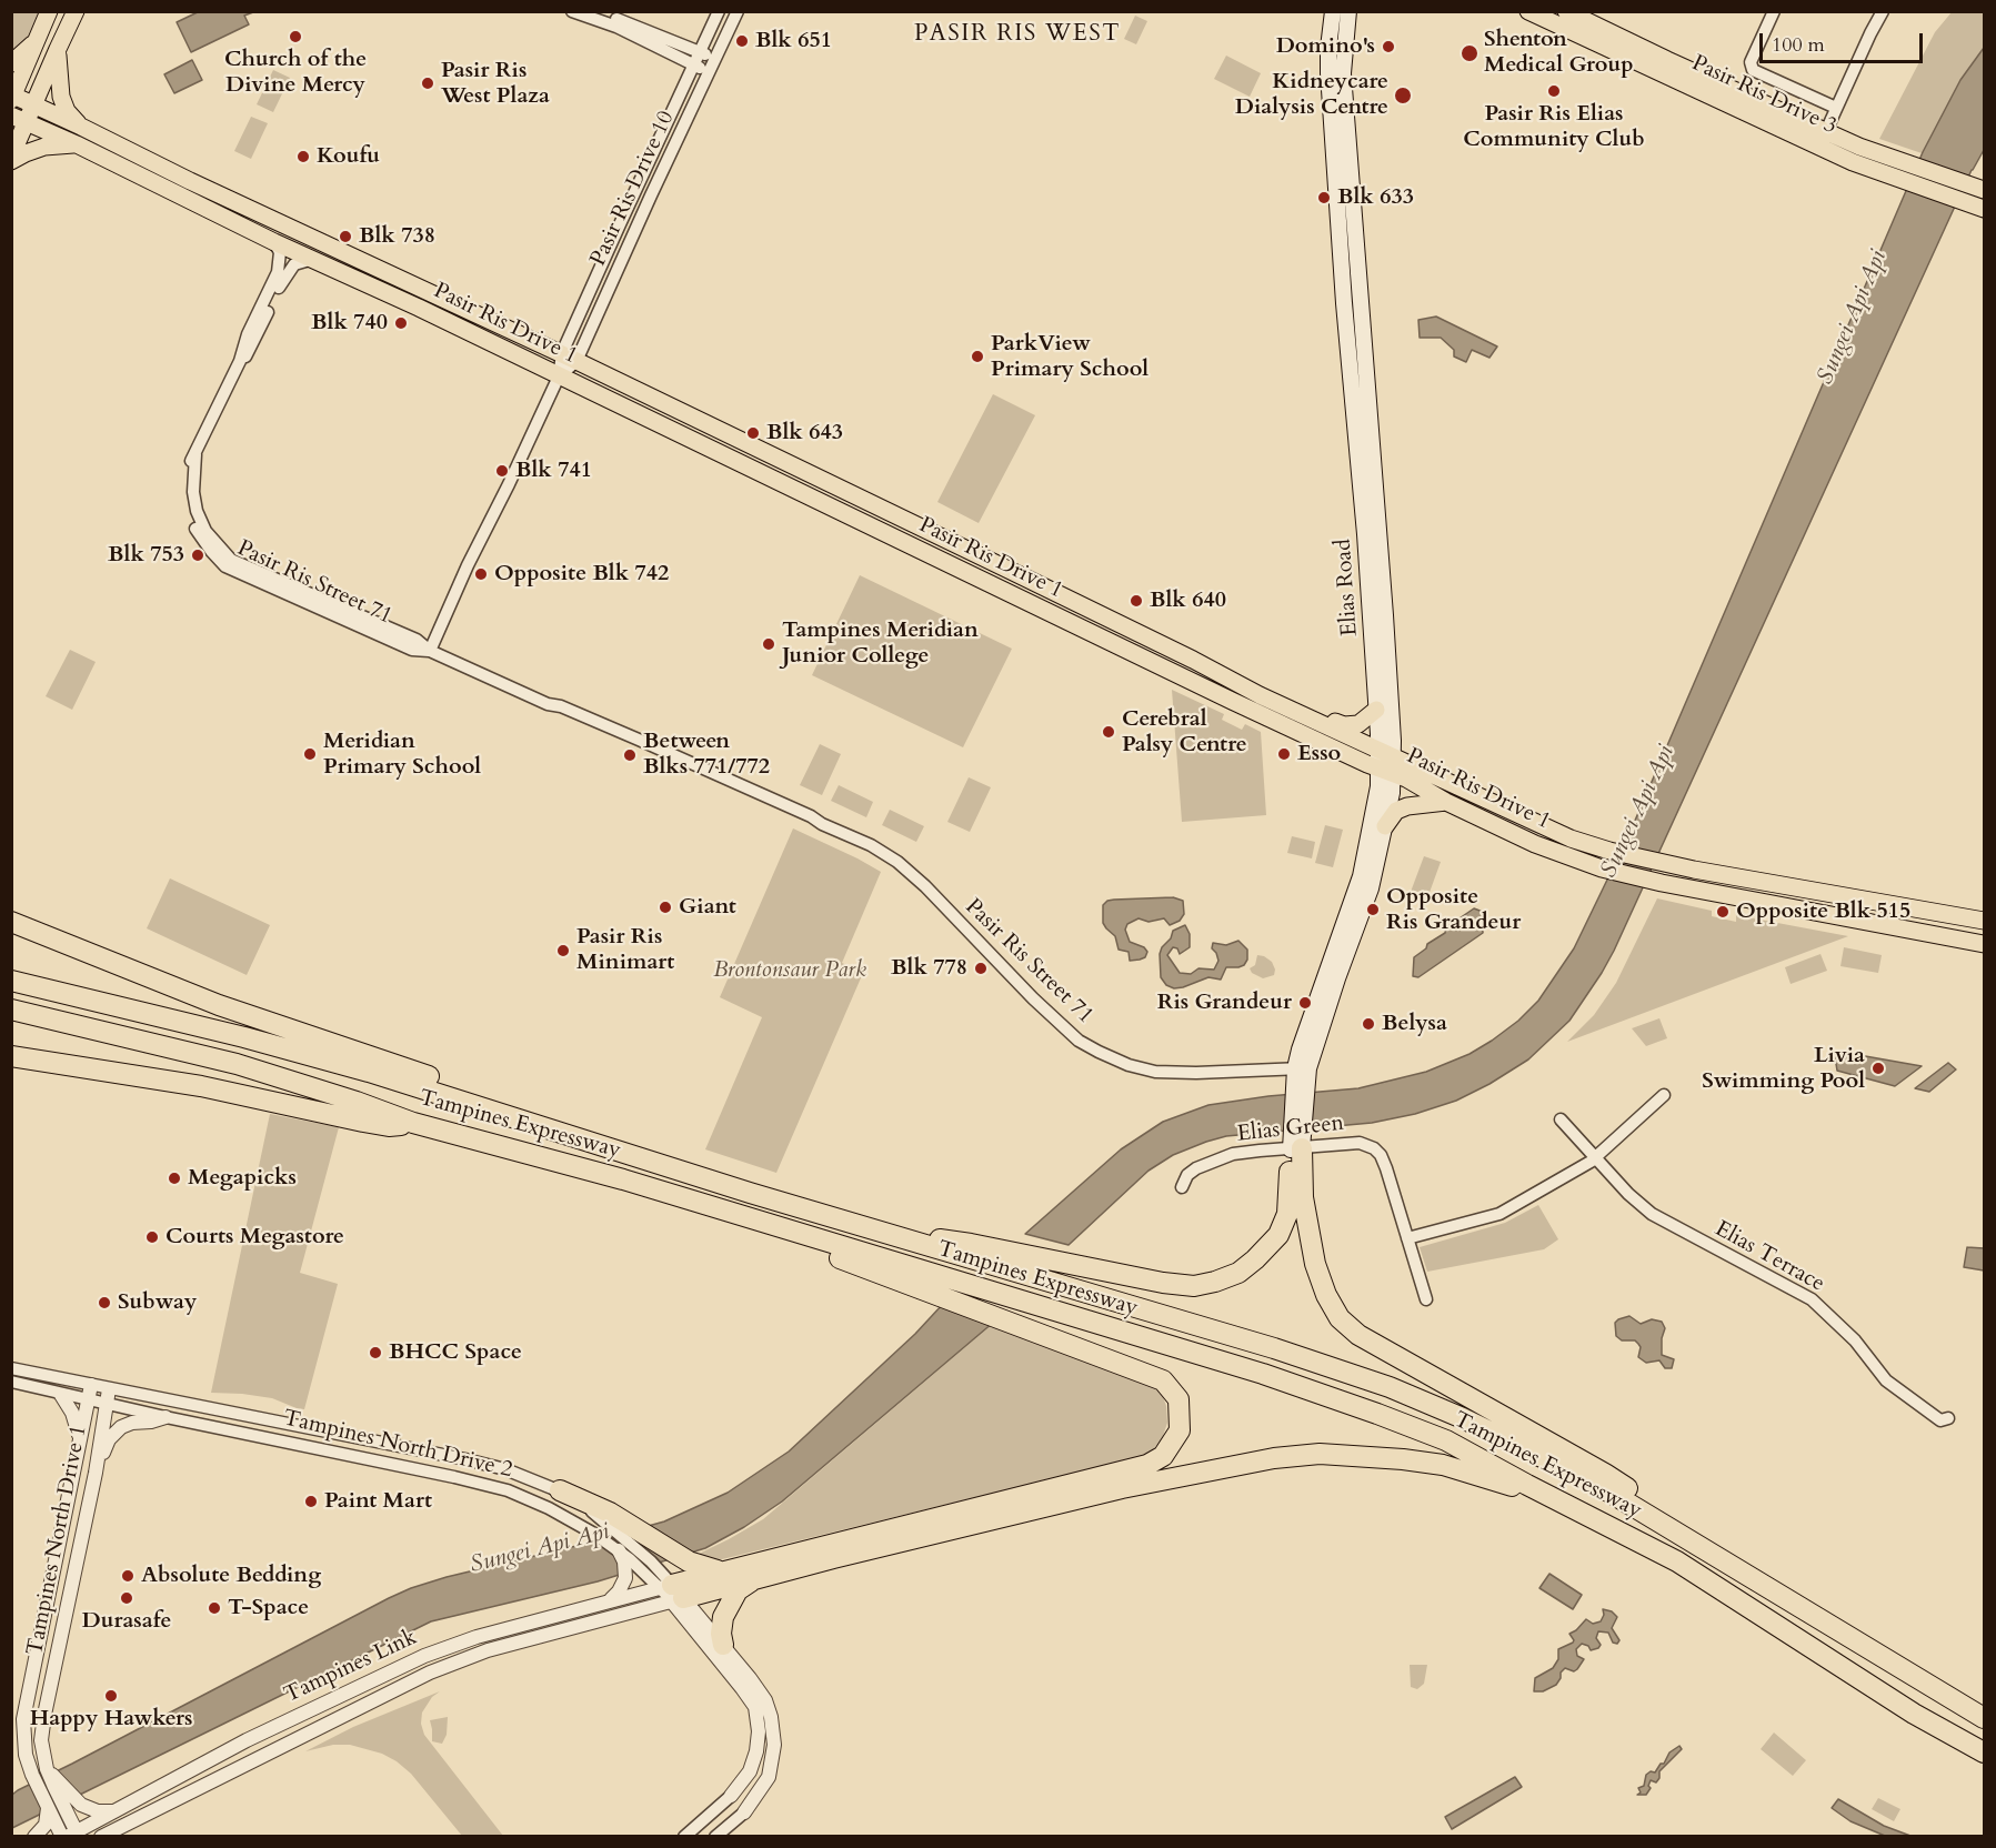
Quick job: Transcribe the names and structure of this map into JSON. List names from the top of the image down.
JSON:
{
  "streets": {
    "highway": ["Tampines Expressway"],
    "main road": ["Pasir Ris Drive 3", "Pasir Ris Drive 1", "Elias Road"],
    "street": [
      "Pasir Ris Drive 10",
      "Pasir Ris Street 71",
      "Elias Green",
      "Elias Terrace",
      "Tampines North Drive 2",
      "Tampines North Drive 1",
      "Tampines Link"
    ]
  },
  "crossings": [
    ["Pasir Ris Drive 10", "Pasir Ris Drive 1"],
    ["Pasir Ris Drive 10", "Pasir Ris Street 71"],
    ["Pasir Ris Drive 1", "Pasir Ris Street 71"],
    ["Pasir Ris Drive 1", "Elias Road"],
    ["Pasir Ris Street 71", "Elias Road"],
    ["Elias Road", "Elias Green"],
    ["Tampines North Drive 2", "Tampines North Drive 1"],
    ["Tampines North Drive 2", "Tampines Link"],
    ["Tampines North Drive 1", "Tampines Link"]
  ],
  "districts": ["PASIR RIS WEST"],
  "water": ["Sungei Api Api"],
  "parks": ["Brontonsaur Park"],
  "places": [
    "Church of the Divine Mercy",
    "Blk 651",
    "Domino's",
    "Shenton Medical Group",
    "Pasir Ris West Plaza",
    "Pasir Ris Elias Community Club",
    "Kidneycare Dialysis Centre",
    "Koufu",
    "Blk 633",
    "Blk 738",
    "Blk 740",
    "ParkView Primary School",
    "Blk 643",
    "Blk 741",
    "Blk 753",
    "Opposite Blk 742",
    "Blk 640",
    "Tampines Meridian Junior College",
    "Cerebral Palsy Centre",
    "Meridian Primary School",
    "Esso",
    "Between Blks 771/772",
    "Giant",
    "Opposite Ris Grandeur",
    "Opposite Blk 515",
    "Pasir Ris Minimart",
    "Blk 778",
    "Ris Grandeur",
    "Belysa",
    "Livia Swimming Pool",
    "Megapicks",
    "Courts Megastore",
    "Subway",
    "BHCC Space",
    "Paint Mart",
    "Absolute Bedding",
    "Durasafe",
    "T-Space",
    "Happy Hawkers"
  ],
  "scale_bar": "100 m"
}
